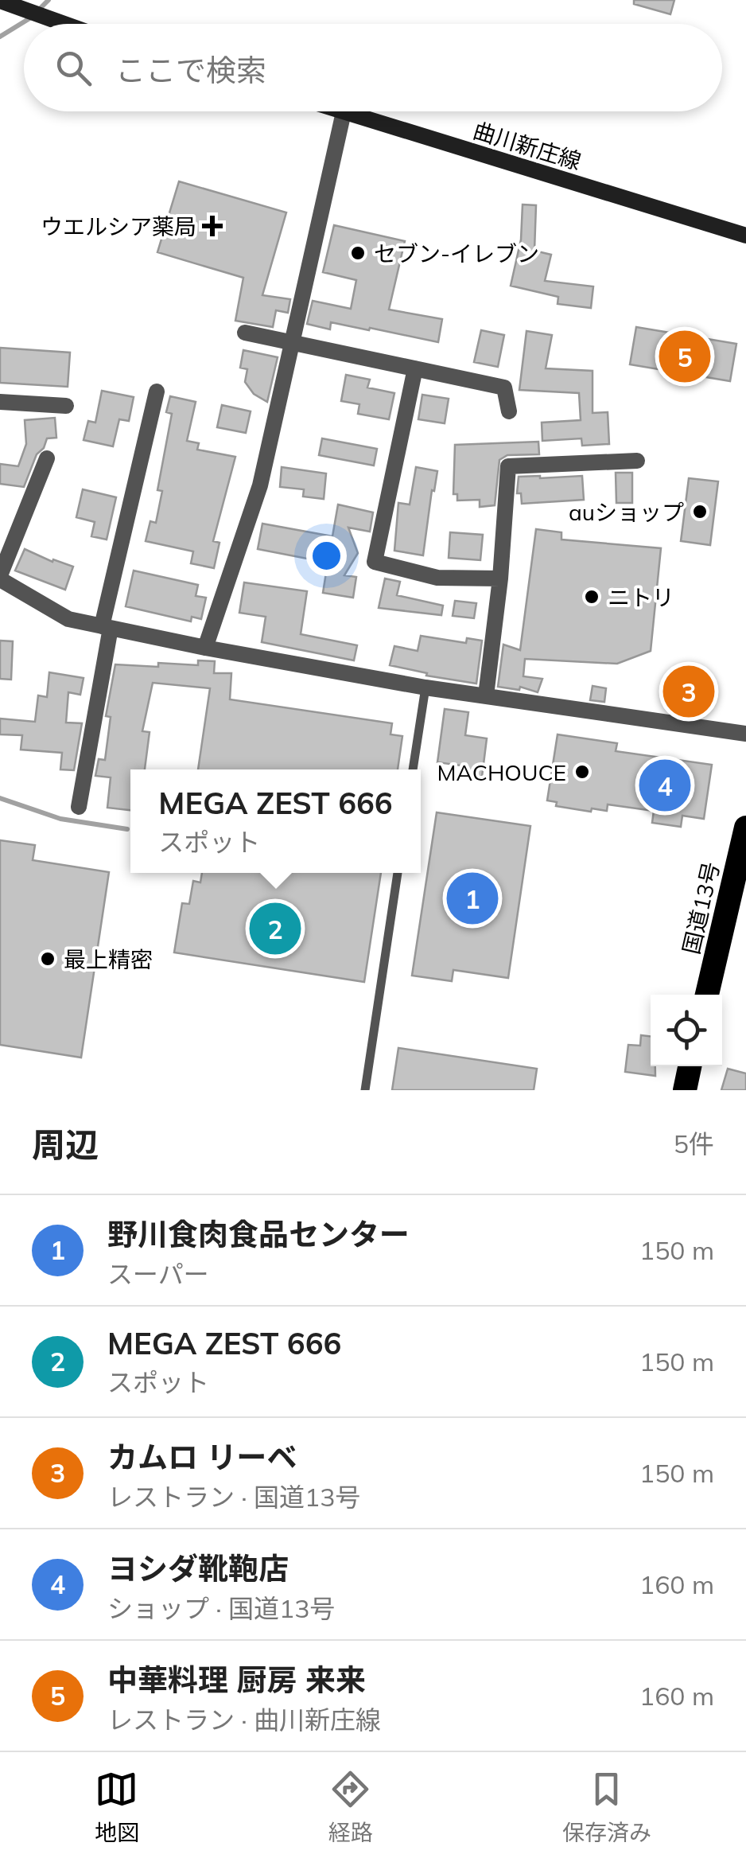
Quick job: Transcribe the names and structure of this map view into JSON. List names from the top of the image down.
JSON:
{
  "streets": {
    "highway": ["国道13号"],
    "main road": ["曲川新庄線"]
  },
  "places": {
    "health": ["ウエルシア薬局"],
    "other": [
      "セブン-イレブン",
      "auショップ",
      "ニトリ",
      "MACHOUCE",
      "最上精密"
    ]
  },
  "page": {
    "search": "ここで検索",
    "pins": [
      "5",
      "3",
      "4",
      "1",
      "2"
    ],
    "popup": ["MEGA ZEST 666", "スポット"],
    "heading": ["周辺", "5件"],
    "list": [
      {
        "mark": "1",
        "name": "野川食肉食品センター",
        "note": "スーパー",
        "value": "150 m"
      },
      {
        "mark": "2",
        "name": "MEGA ZEST 666",
        "note": "スポット",
        "value": "150 m"
      },
      {
        "mark": "3",
        "name": "カムロ リーベ",
        "note": "レストラン · 国道13号",
        "value": "150 m"
      },
      {
        "mark": "4",
        "name": "ヨシダ靴鞄店",
        "note": "ショップ · 国道13号",
        "value": "160 m"
      },
      {
        "mark": "5",
        "name": "中華料理 厨房 来来",
        "note": "レストラン · 曲川新庄線",
        "value": "160 m"
      }
    ],
    "nav": ["地図", "経路", "保存済み"]
  }
}
